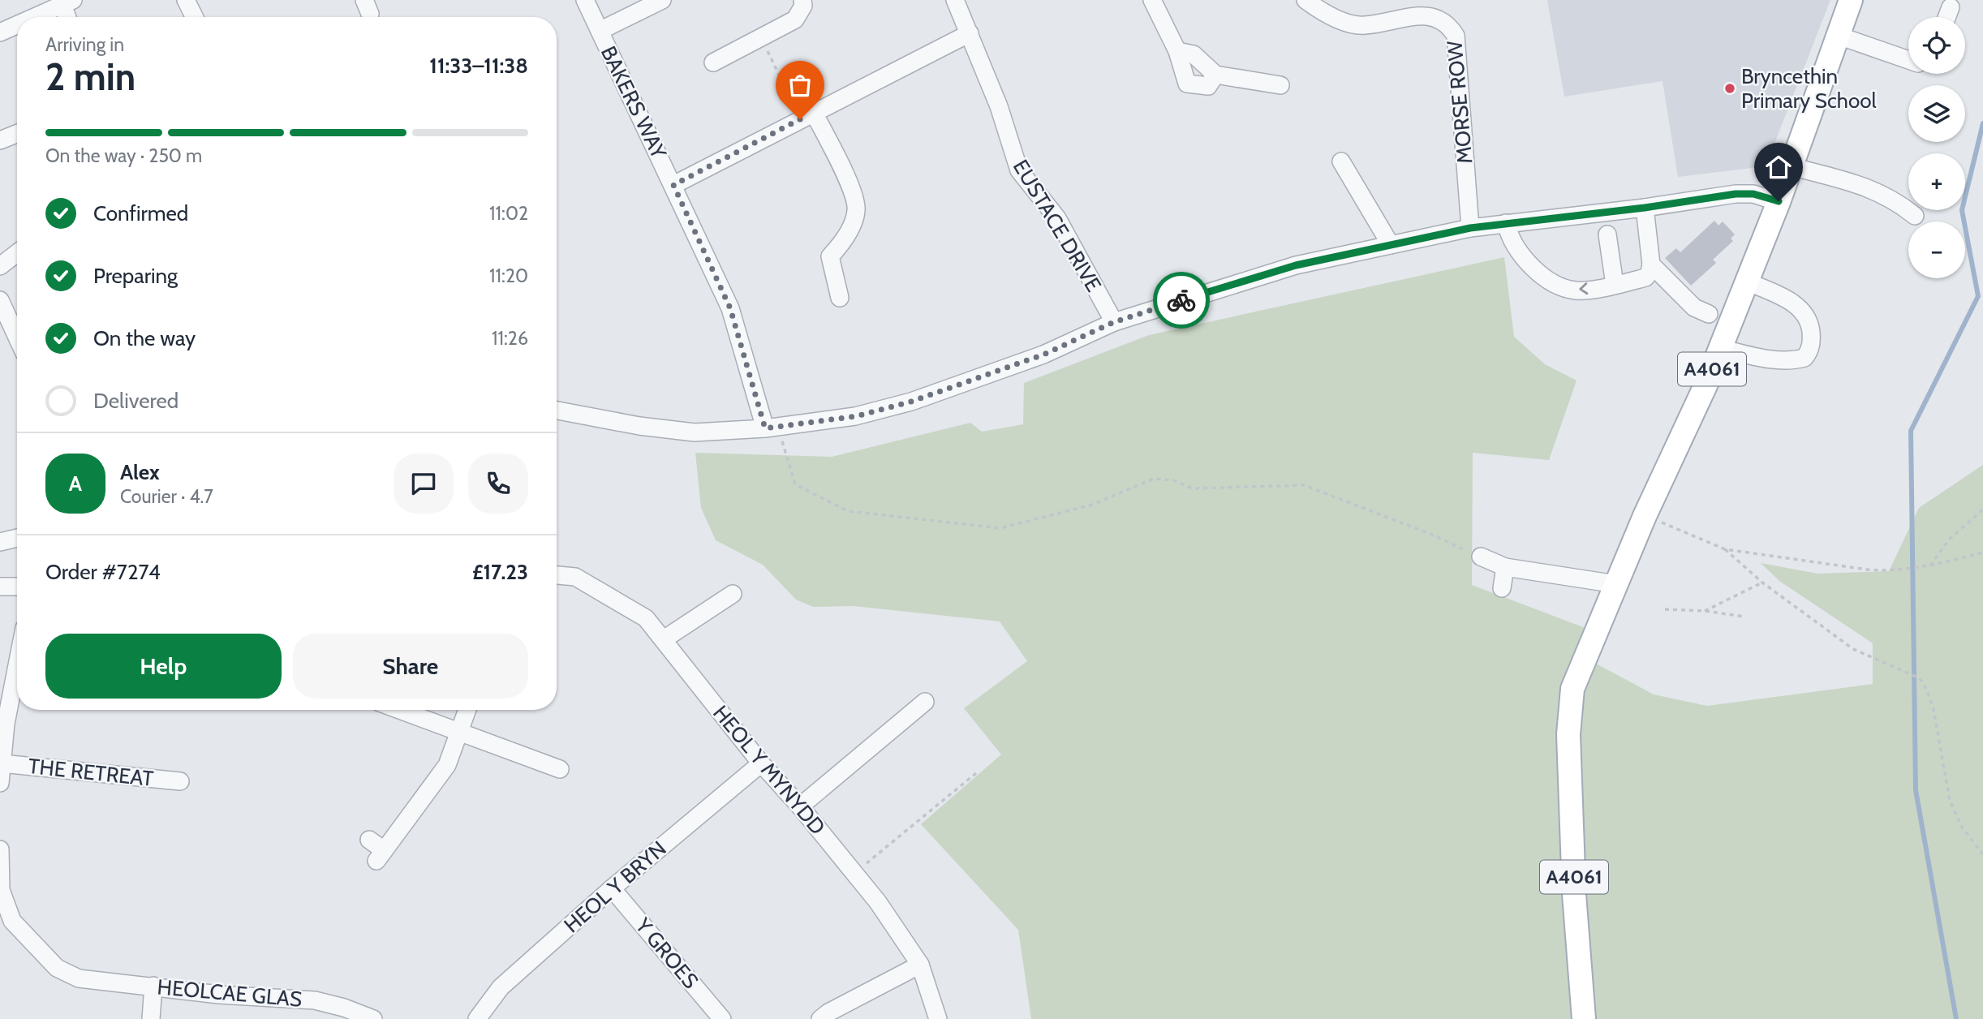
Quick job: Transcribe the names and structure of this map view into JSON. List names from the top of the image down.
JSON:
{
  "streets": {
    "main road": ["A4061"],
    "street": [
      "BAKERS WAY",
      "MORSE ROW",
      "EUSTACE DRIVE",
      "HEOL Y MYNYDD",
      "THE RETREAT",
      "HEOL Y BRYN",
      "Y GROES",
      "HEOLCAE GLAS"
    ]
  },
  "crossings": [
    ["HEOL Y MYNYDD", "HEOL Y BRYN"],
    ["HEOL Y BRYN", "Y GROES"]
  ],
  "places": ["Bryncethin Primary School"],
  "page": {
    "map_buttons": ["+", "−"],
    "heading": ["2 min", "Arriving in", "11:33–11:38"],
    "panel": [
      "Alex",
      "Courier · 4.7",
      "Order #7274",
      "£17.23"
    ],
    "bar": "On the way · 250 m",
    "list": [
      ["Confirmed", "11:02"],
      ["Preparing", "11:20"],
      ["On the way", "11:26"],
      "Delivered"
    ],
    "round": "A",
    "buttons": ["Help", "Share"]
  }
}
